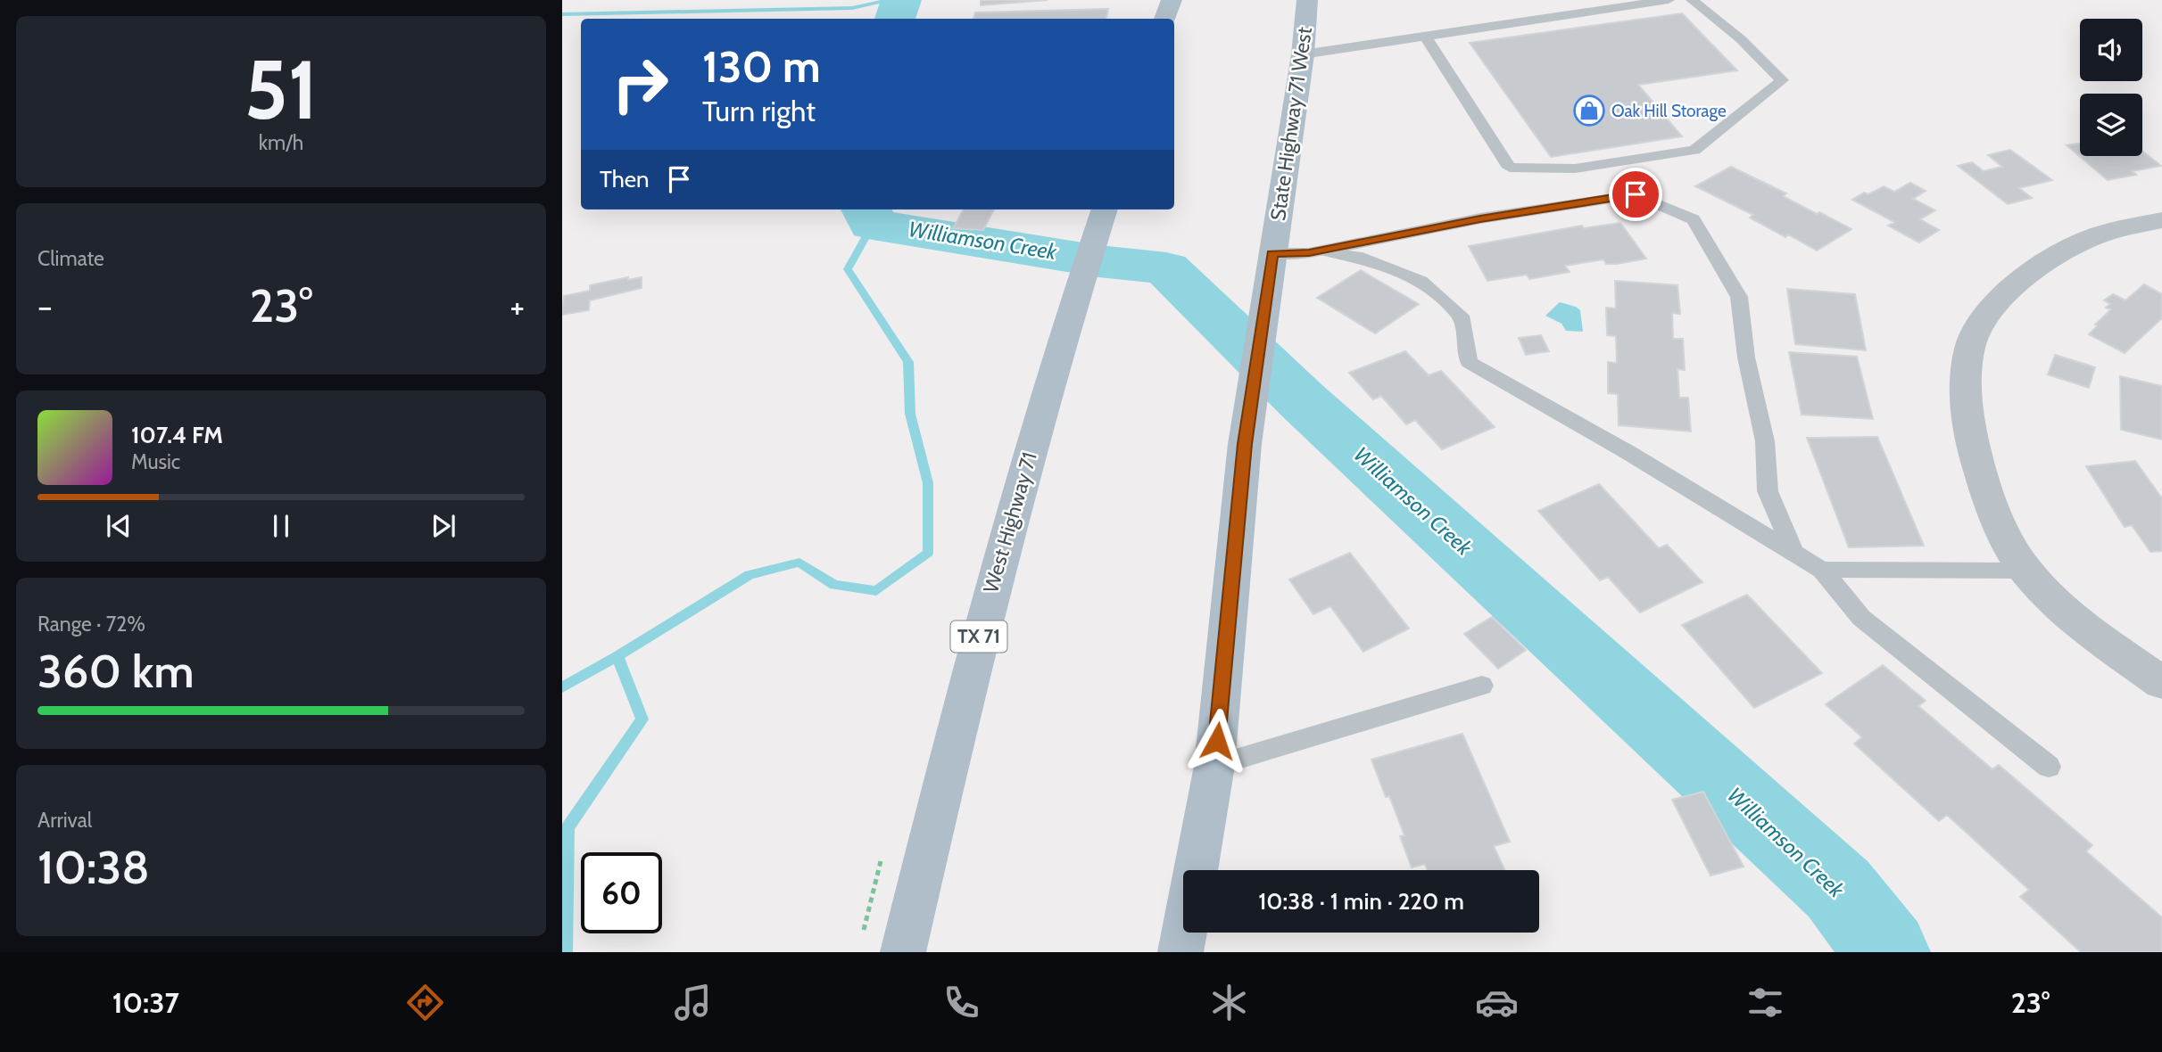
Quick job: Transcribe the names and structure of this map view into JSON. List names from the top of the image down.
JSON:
{
  "streets": {
    "main road": ["State Highway 71 West", "West Highway 71", "TX 71"]
  },
  "water": ["Williamson Creek"],
  "places": {
    "shop": ["Oak Hill Storage"]
  },
  "page": {
    "tile": [
      ["51", "km/h"],
      "Climate",
      ["Range · 72%", "360 km"],
      ["Arrival", "10:38"]
    ],
    "turn": ["130 m", "Turn right"],
    "then": "Then",
    "heat": ["−", "23°", "+"],
    "song": ["107.4 FM", "Music"],
    "limit": "60",
    "trip": "10:38 · 1 min · 220 m",
    "tabs": ["10:37", "23°"]
  }
}
